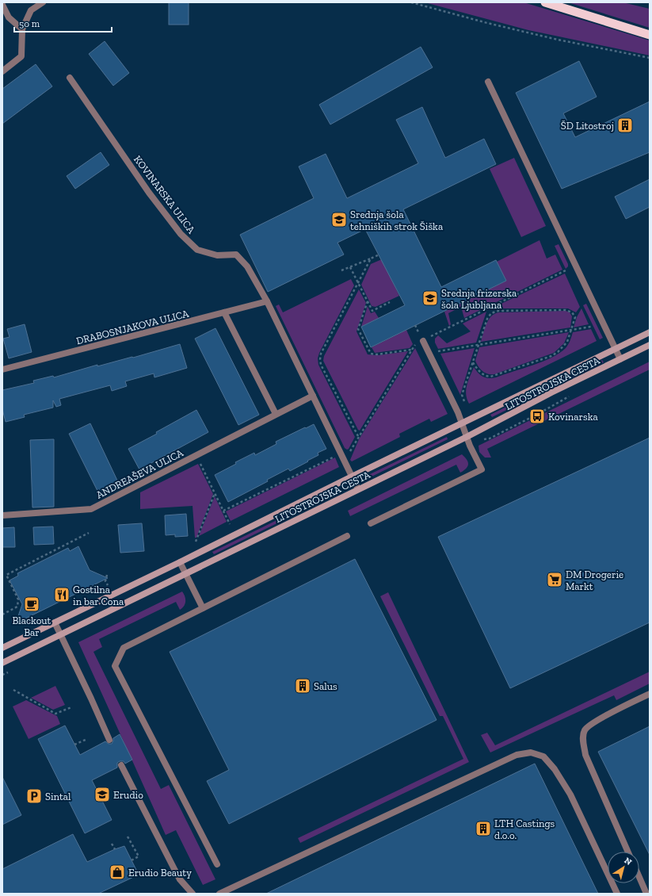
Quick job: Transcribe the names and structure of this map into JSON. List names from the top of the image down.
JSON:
{
  "streets": {
    "main road": ["LITOSTROJSKA CESTA"],
    "street": ["KOVINARSKA ULICA", "DRABOSNJAKOVA ULICA", "ANDREAŠEVA ULICA"]
  },
  "crossings": [
    ["KOVINARSKA ULICA", "DRABOSNJAKOVA ULICA"],
    ["KOVINARSKA ULICA", "LITOSTROJSKA CESTA"]
  ],
  "places": {
    "building": ["ŠD Litostroj", "Salus", "LTH Castings d.o.o."],
    "school or university": ["Srednja šola tehniških strok Šiška", "Srednja frizerska šola Ljubljana", "Erudio"],
    "bus stop": ["Kovinarska"],
    "supermarket": ["DM Drogerie Markt"],
    "restaurant": ["Gostilna in bar Cona"],
    "cafe": ["Blackout Bar"],
    "parking": ["Sintal"],
    "shop": ["Erudio Beauty"]
  },
  "scale_bar": "50 m",
  "north": "top right"
}
